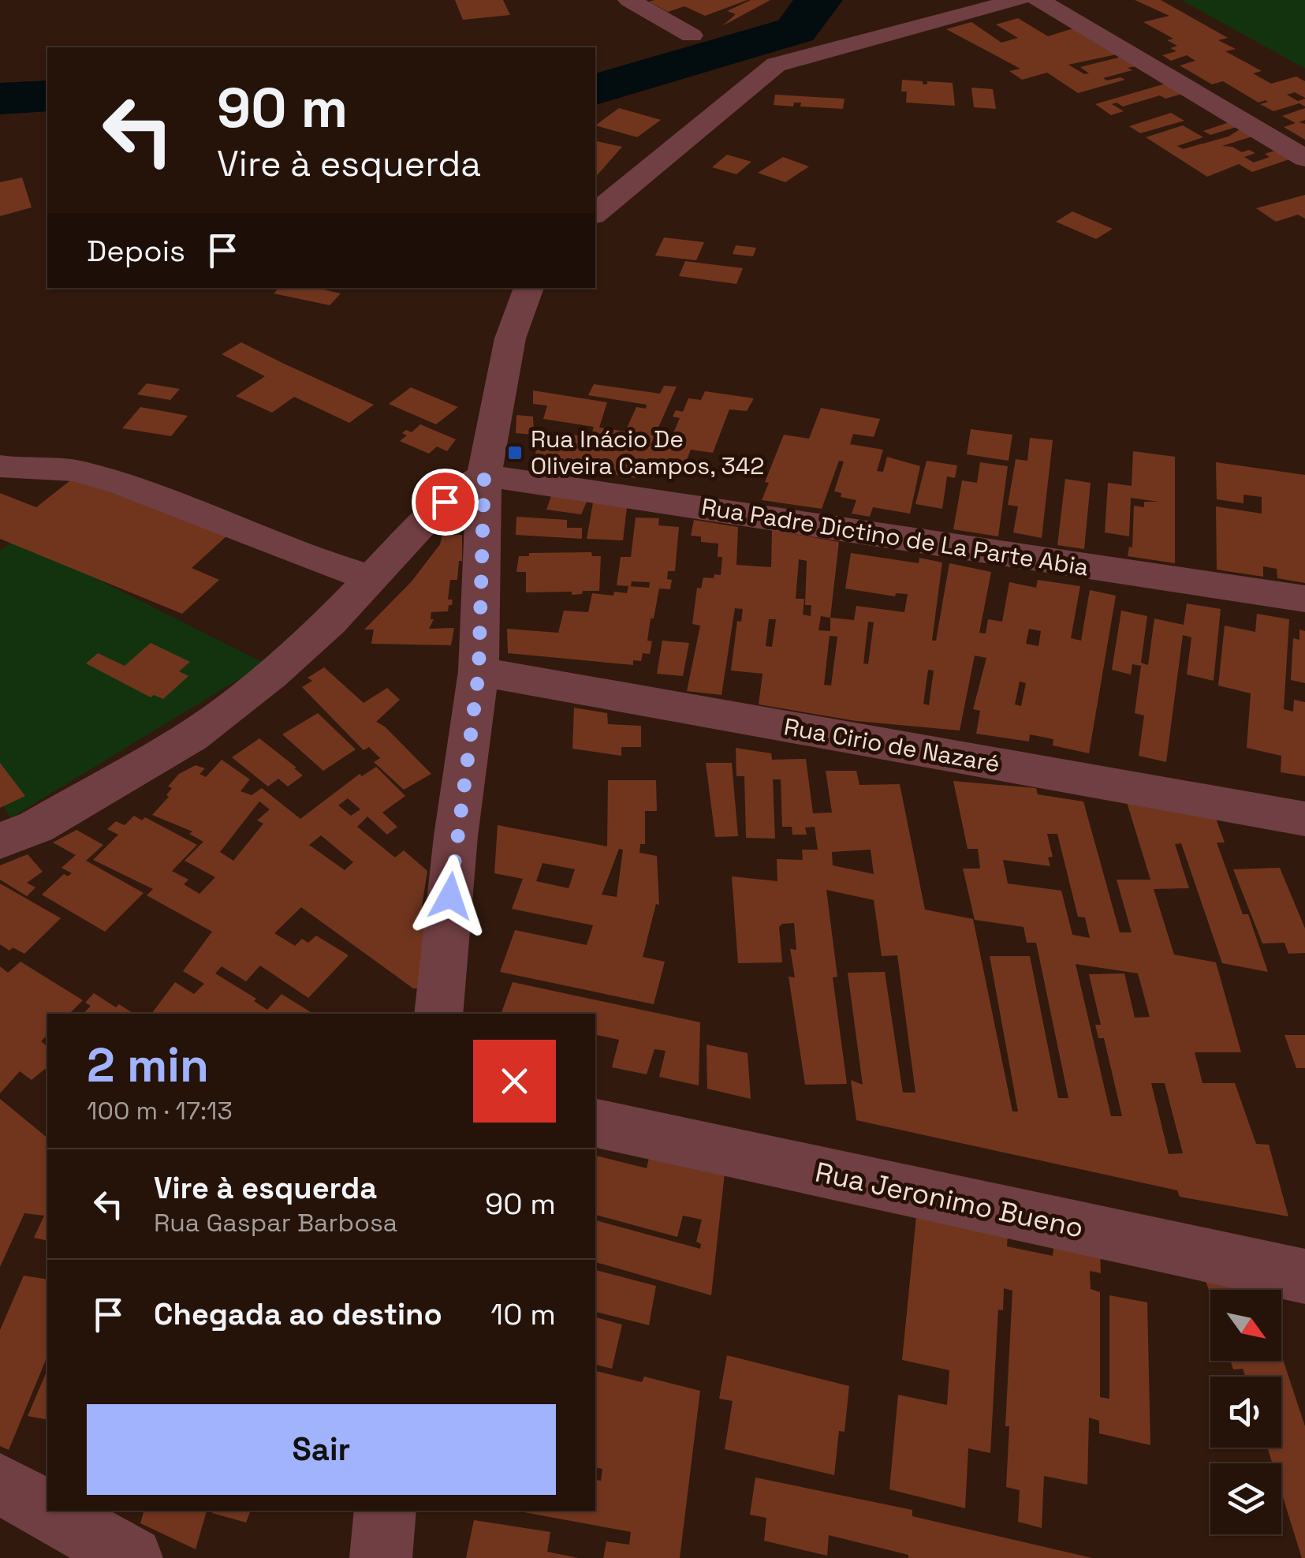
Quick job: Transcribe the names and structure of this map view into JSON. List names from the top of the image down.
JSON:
{
  "streets": {
    "street": ["Rua Padre Dictino de La Parte Abia", "Rua Cirio de Nazaré", "Rua Jeronimo Bueno"]
  },
  "places": {
    "transit": ["Rua Inácio De Oliveira Campos, 342"]
  },
  "north": "bottom right",
  "page": {
    "turn": ["90 m", "Vire à esquerda"],
    "then": "Depois",
    "heading": ["2 min", "100 m · 17:13"],
    "list": [
      {
        "name": "Vire à esquerda",
        "note": "Rua Gaspar Barbosa",
        "value": "90 m"
      },
      {
        "name": "Chegada ao destino",
        "value": "10 m"
      }
    ],
    "buttons": "Sair"
  }
}
